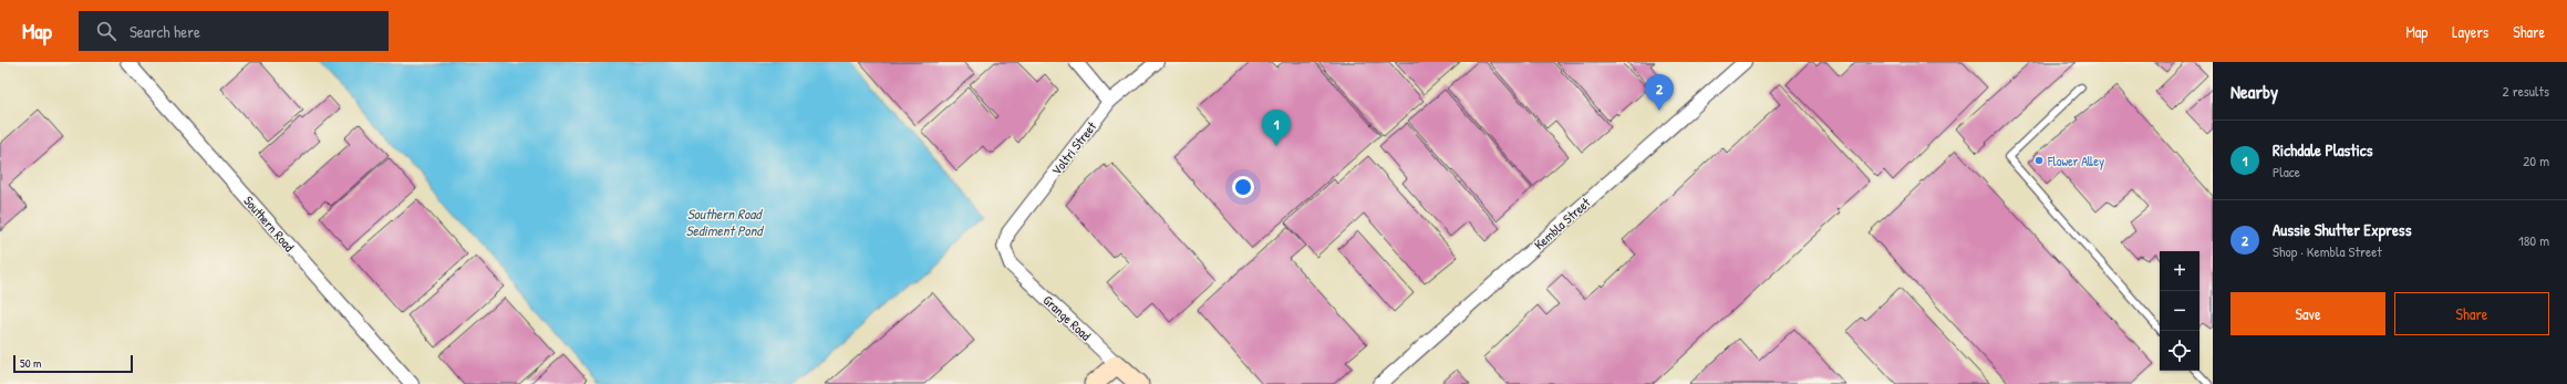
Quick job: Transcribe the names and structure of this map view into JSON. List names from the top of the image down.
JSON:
{
  "streets": {
    "main road": ["Grange Road"],
    "street": ["Voltri Street", "Southern Road", "Kembla Street"]
  },
  "crossings": [
    ["Voltri Street", "Grange Road"]
  ],
  "water": ["Southern Road Sediment Pond"],
  "places": ["Flower Alley"],
  "scale_bar": "50 m",
  "page": {
    "header": "Map",
    "search": "Search here",
    "nav": ["Map", "Layers", "Share"],
    "heading": ["Nearby", "2 results"],
    "pins": ["2", "1"],
    "list": [
      {
        "mark": "1",
        "name": "Richdale Plastics",
        "note": "Place",
        "value": "20 m"
      },
      {
        "mark": "2",
        "name": "Aussie Shutter Express",
        "note": "Shop · Kembla Street",
        "value": "180 m"
      }
    ],
    "map_buttons": ["+", "−"],
    "buttons": ["Save", "Share"],
    "scale": "50 m"
  }
}
